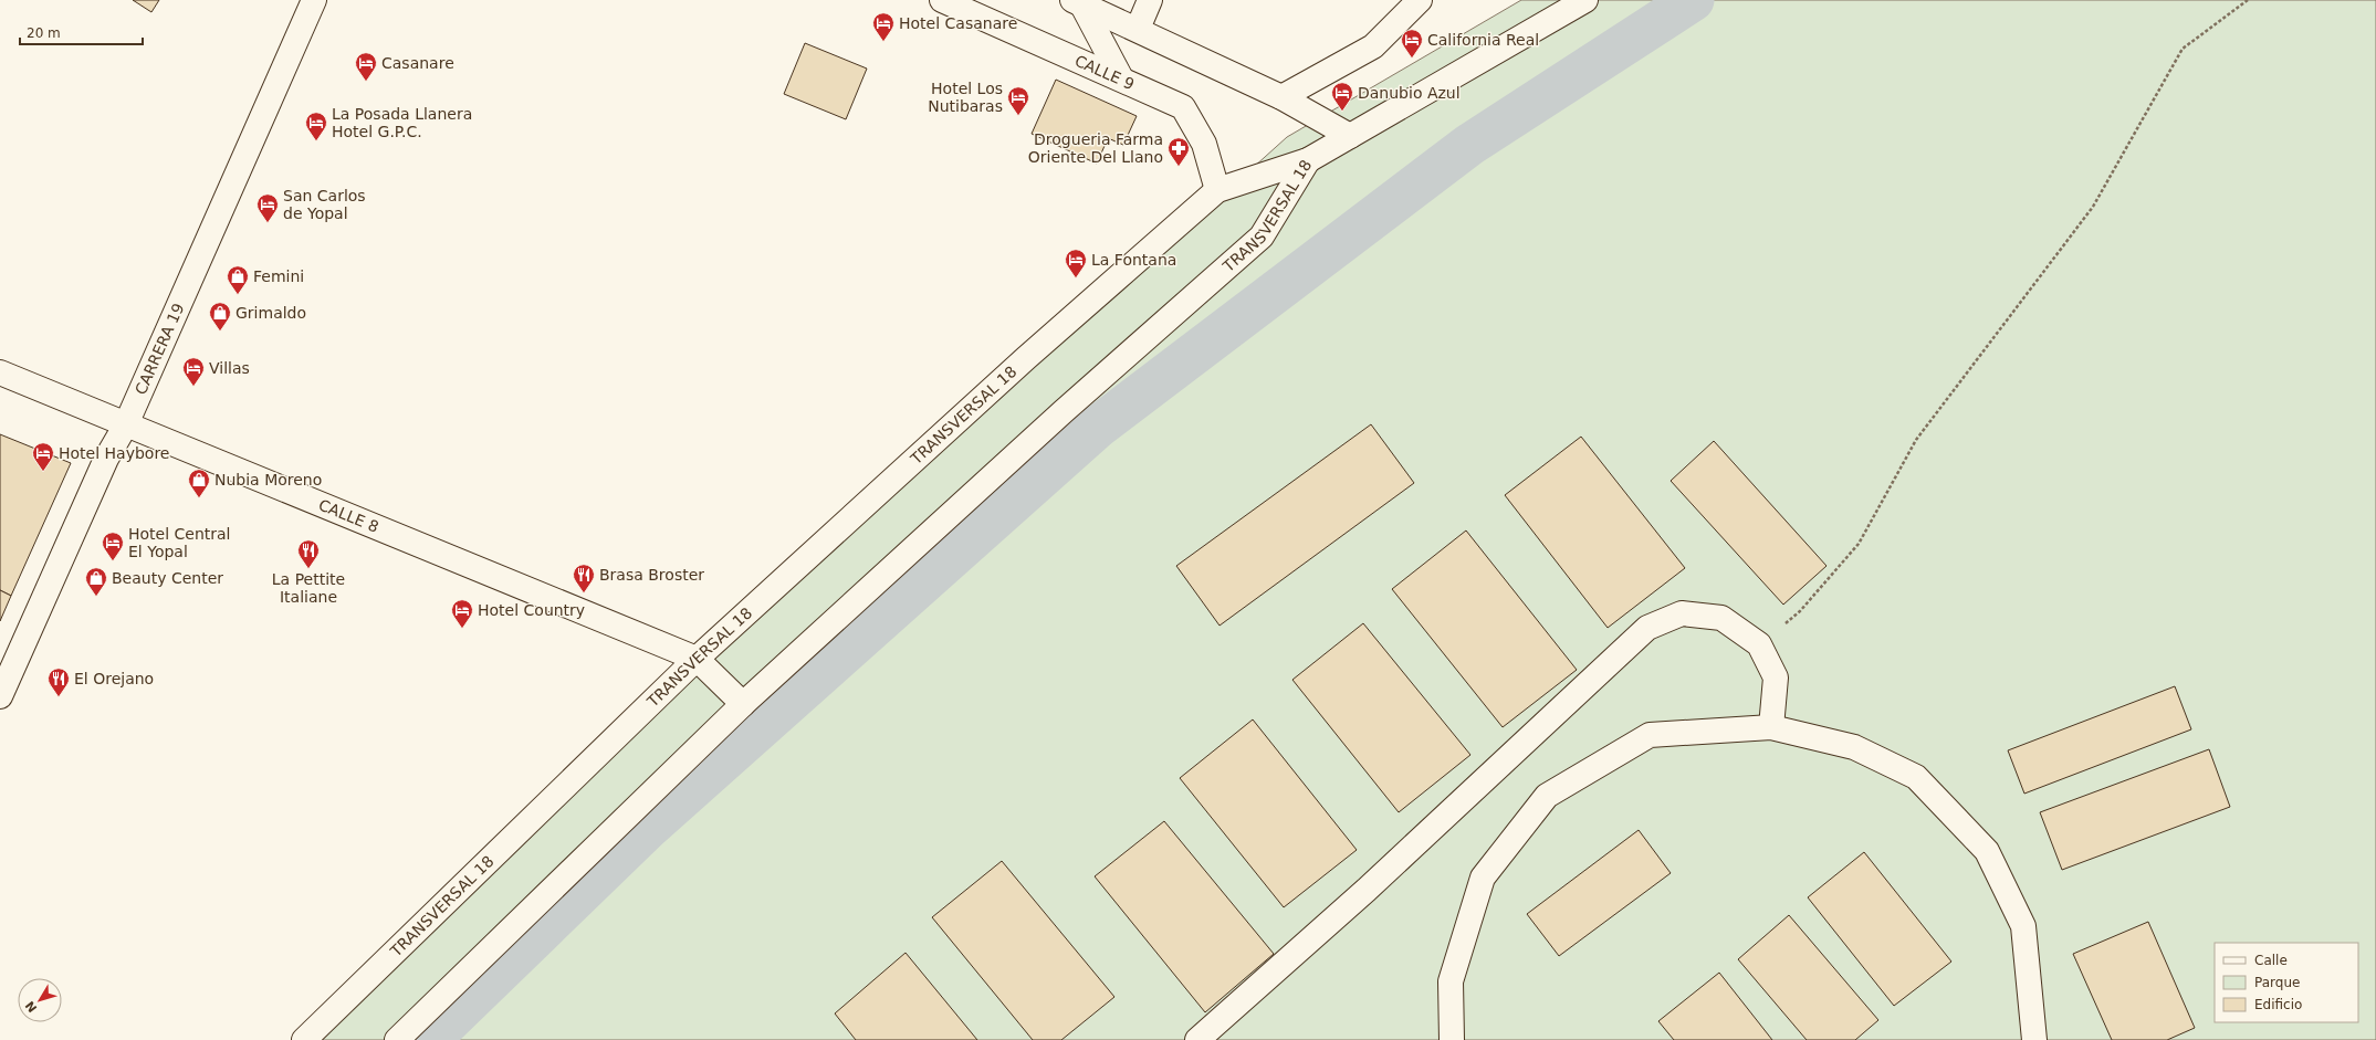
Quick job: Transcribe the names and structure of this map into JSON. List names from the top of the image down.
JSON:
{
  "streets": {
    "street": [
      "CALLE 9",
      "TRANSVERSAL 18",
      "CARRERA 19",
      "CALLE 8"
    ]
  },
  "crossings": [
    ["CALLE 9", "TRANSVERSAL 18"],
    ["TRANSVERSAL 18", "CALLE 8"],
    ["CARRERA 19", "CALLE 8"]
  ],
  "places": {
    "hotel": [
      "Hotel Casanare",
      "California Real",
      "Casanare",
      "Danubio Azul",
      "Hotel Los Nutibaras",
      "La Posada Llanera Hotel G.P.C.",
      "San Carlos de Yopal",
      "La Fontana",
      "Villas",
      "Hotel Haybore",
      "Hotel Central El Yopal",
      "Hotel Country"
    ],
    "pharmacy": ["Drogueria Farma Oriente Del Llano"],
    "shop": [
      "Femini",
      "Grimaldo",
      "Nubia Moreno",
      "Beauty Center"
    ],
    "restaurant": ["La Pettite Italiane", "Brasa Broster", "El Orejano"]
  },
  "legend": ["Calle", "Parque", "Edificio"],
  "scale_bar": "20 m",
  "north": "bottom left"
}
